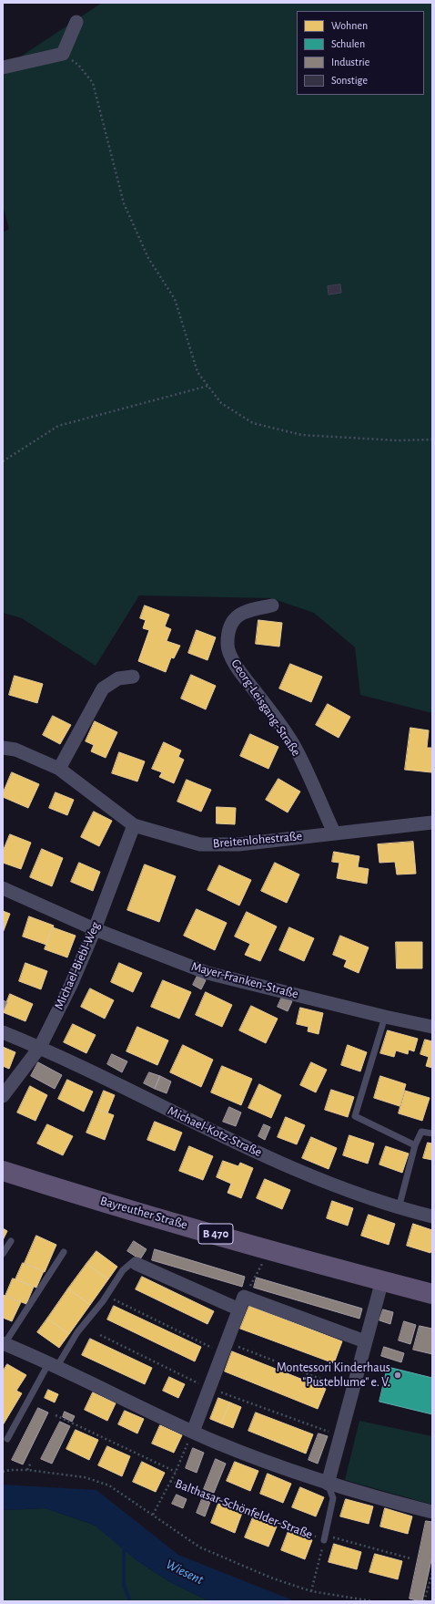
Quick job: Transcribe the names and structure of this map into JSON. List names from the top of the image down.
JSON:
{
  "streets": {
    "main road": ["Bayreuther Straße", "B 470"],
    "street": [
      "Georg-Leisgang-Straße",
      "Breitenlohestraße",
      "Michael-Biebl-Weg",
      "Mayer-Franken-Straße",
      "Michael-Kotz-Straße"
    ],
    "lane": ["Balthasar-Schönfelder-Straße"]
  },
  "crossings": [
    ["Georg-Leisgang-Straße", "Breitenlohestraße"],
    ["Breitenlohestraße", "Michael-Biebl-Weg"],
    ["Michael-Biebl-Weg", "Mayer-Franken-Straße"],
    ["Michael-Biebl-Weg", "Michael-Kotz-Straße"]
  ],
  "water": ["Wiesent"],
  "places": ["Montessori Kinderhaus \"Pusteblume\" e. V."],
  "legend": [
    "Wohnen",
    "Schulen",
    "Industrie",
    "Sonstige"
  ]
}
